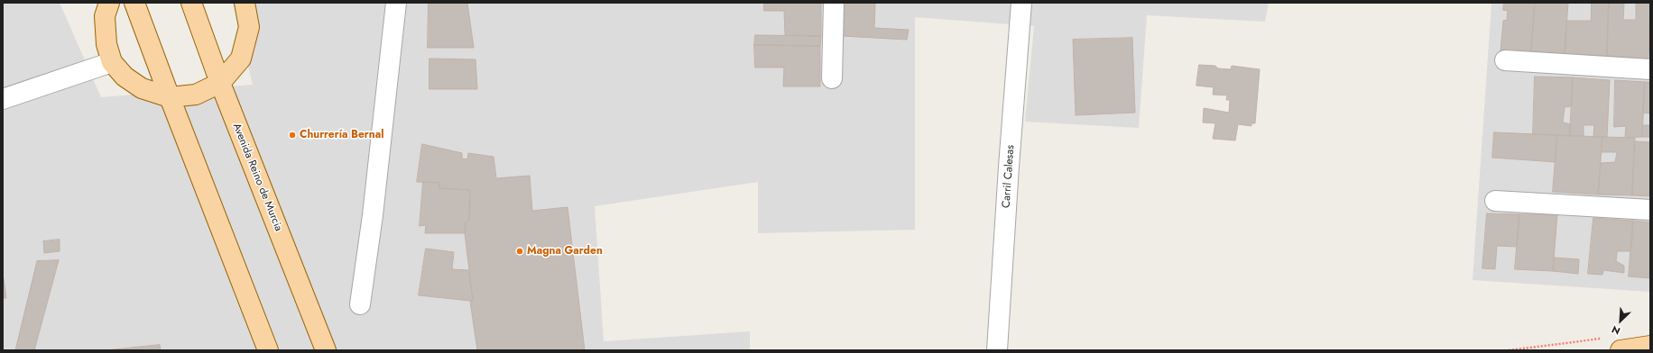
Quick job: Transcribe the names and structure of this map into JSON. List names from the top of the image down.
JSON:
{
  "streets": {
    "main road": ["Avenida Reino de Murcia"],
    "street": ["Carril Calesas"]
  },
  "places": ["Churrería Bernal", "Magna Garden"],
  "north": "bottom left"
}
